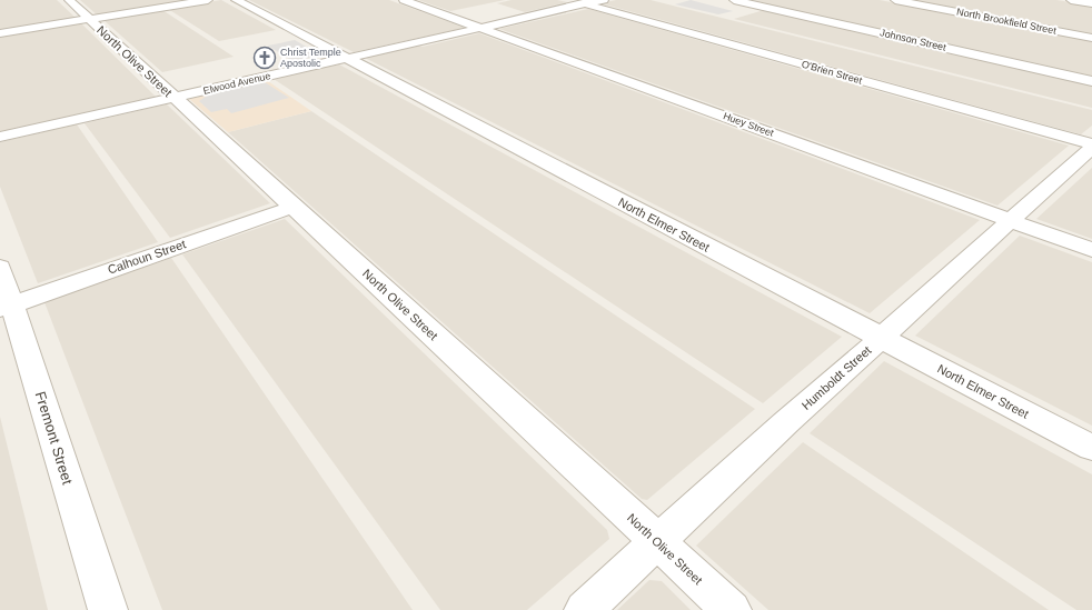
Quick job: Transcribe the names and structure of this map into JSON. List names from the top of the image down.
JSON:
{
  "streets": {
    "street": [
      "North Brookfield Street",
      "Johnson Street",
      "North Olive Street",
      "O'Brien Street",
      "Elwood Avenue",
      "Huey Street",
      "North Elmer Street",
      "Calhoun Street",
      "Humboldt Street",
      "Fremont Street"
    ]
  },
  "crossings": [
    ["North Olive Street", "Elwood Avenue"],
    ["North Olive Street", "Calhoun Street"],
    ["North Olive Street", "Humboldt Street"],
    ["O'Brien Street", "Elwood Avenue"],
    ["Elwood Avenue", "Huey Street"],
    ["Elwood Avenue", "North Elmer Street"],
    ["Huey Street", "Humboldt Street"],
    ["North Elmer Street", "Humboldt Street"],
    ["Calhoun Street", "Fremont Street"]
  ],
  "places": {
    "church": ["Christ Temple Apostolic"]
  }
}
